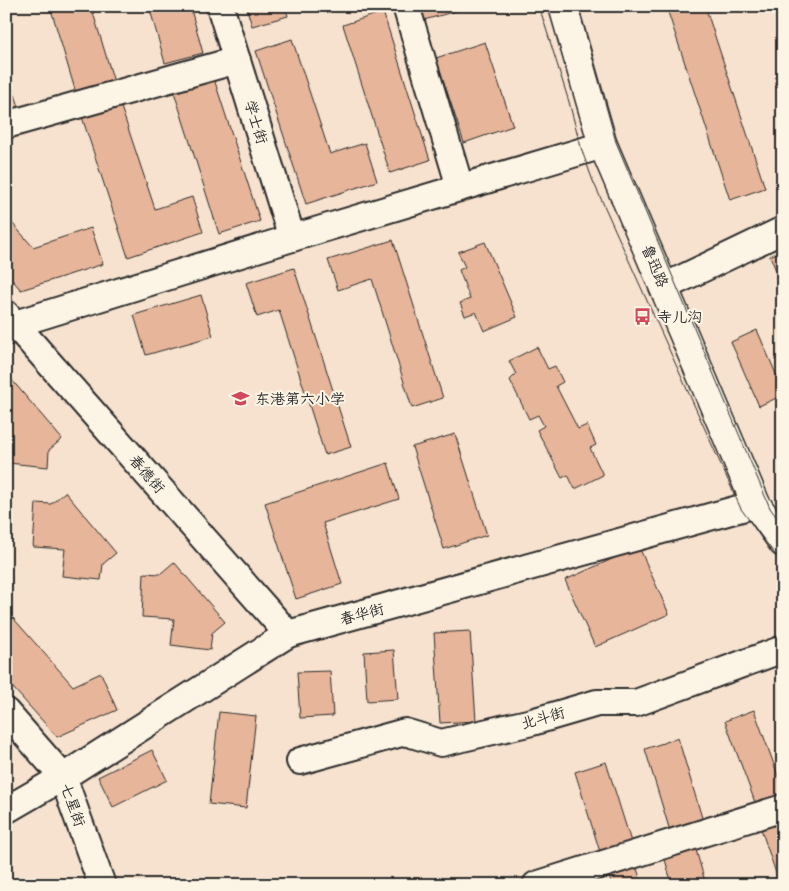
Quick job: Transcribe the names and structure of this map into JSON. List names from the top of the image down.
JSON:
{
  "streets": {
    "main road": ["鲁迅路"],
    "street": [
      "学士街",
      "春德街",
      "春华街",
      "北斗街",
      "七星街"
    ]
  },
  "crossings": [
    ["鲁迅路", "春华街"],
    ["春德街", "春华街"],
    ["春华街", "七星街"]
  ],
  "places": {
    "bus stop": ["寺儿沟"],
    "school or university": ["东港第六小学"]
  }
}
